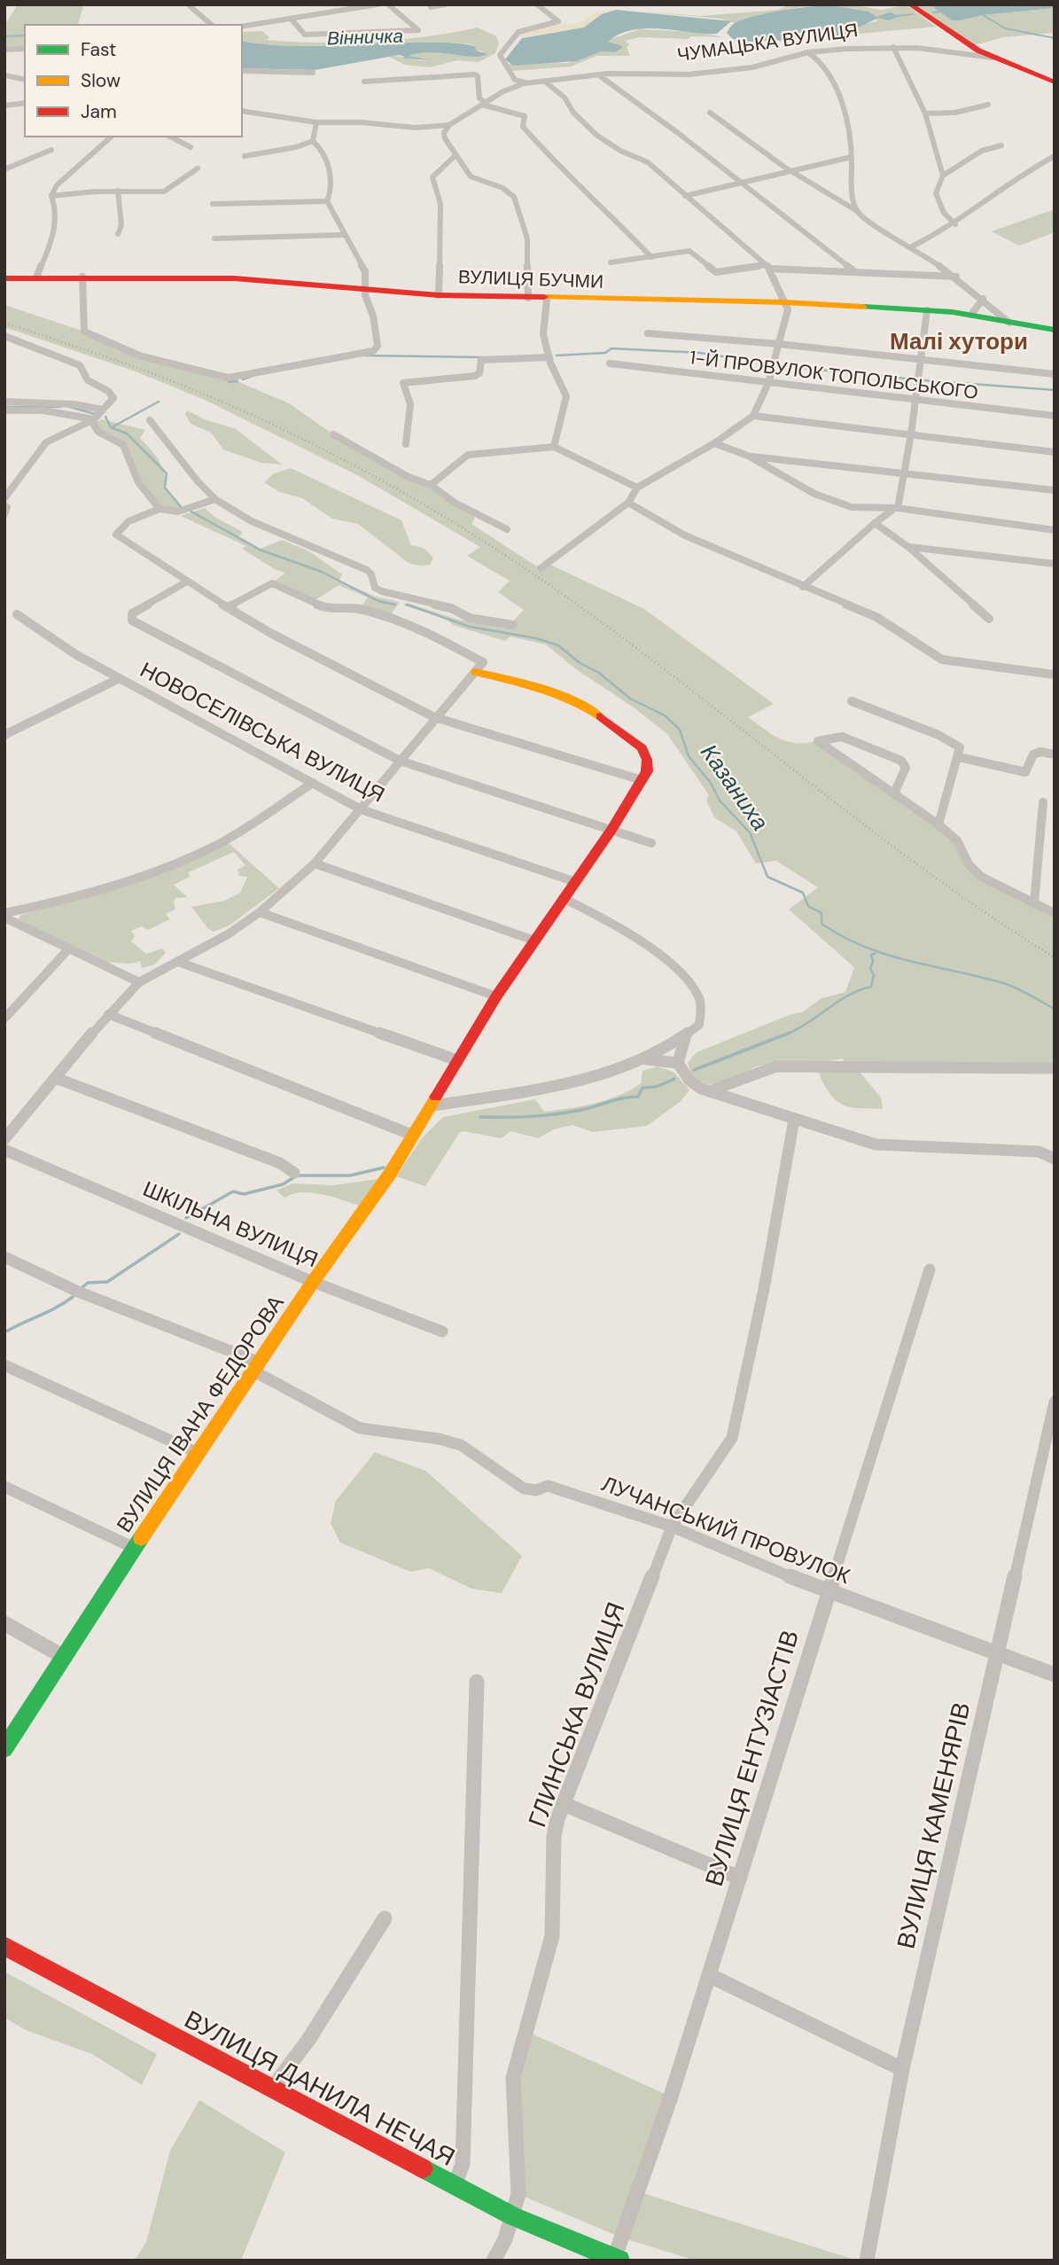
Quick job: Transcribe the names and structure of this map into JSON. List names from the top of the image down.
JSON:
{
  "streets": {
    "street": [
      "ЧУМАЦЬКА ВУЛИЦЯ",
      "ВУЛИЦЯ БУЧМИ",
      "1-Й ПРОВУЛОК ТОПОЛЬСЬКОГО",
      "НОВОСЕЛІВСЬКА ВУЛИЦЯ",
      "ШКІЛЬНА ВУЛИЦЯ",
      "ВУЛИЦЯ ІВАНА ФЕДОРОВА",
      "ЛУЧАНСЬКИЙ ПРОВУЛОК",
      "ГЛИНСЬКА ВУЛИЦЯ",
      "ВУЛИЦЯ ЕНТУЗІАСТІВ",
      "ВУЛИЦЯ КАМЕНЯРІВ",
      "ВУЛИЦЯ ДАНИЛА НЕЧАЯ"
    ]
  },
  "crossings": [
    ["НОВОСЕЛІВСЬКА ВУЛИЦЯ", "ВУЛИЦЯ ІВАНА ФЕДОРОВА"],
    ["ШКІЛЬНА ВУЛИЦЯ", "ВУЛИЦЯ ІВАНА ФЕДОРОВА"],
    ["ВУЛИЦЯ ІВАНА ФЕДОРОВА", "ЛУЧАНСЬКИЙ ПРОВУЛОК"],
    ["ЛУЧАНСЬКИЙ ПРОВУЛОК", "ГЛИНСЬКА ВУЛИЦЯ"],
    ["ЛУЧАНСЬКИЙ ПРОВУЛОК", "ВУЛИЦЯ ЕНТУЗІАСТІВ"],
    ["ЛУЧАНСЬКИЙ ПРОВУЛОК", "ВУЛИЦЯ КАМЕНЯРІВ"],
    ["ГЛИНСЬКА ВУЛИЦЯ", "ВУЛИЦЯ ДАНИЛА НЕЧАЯ"],
    ["ВУЛИЦЯ ЕНТУЗІАСТІВ", "ВУЛИЦЯ ДАНИЛА НЕЧАЯ"]
  ],
  "districts": ["Малі хутори"],
  "water": ["Вінничка", "Казаниха"],
  "legend": ["Fast", "Slow", "Jam"]
}
